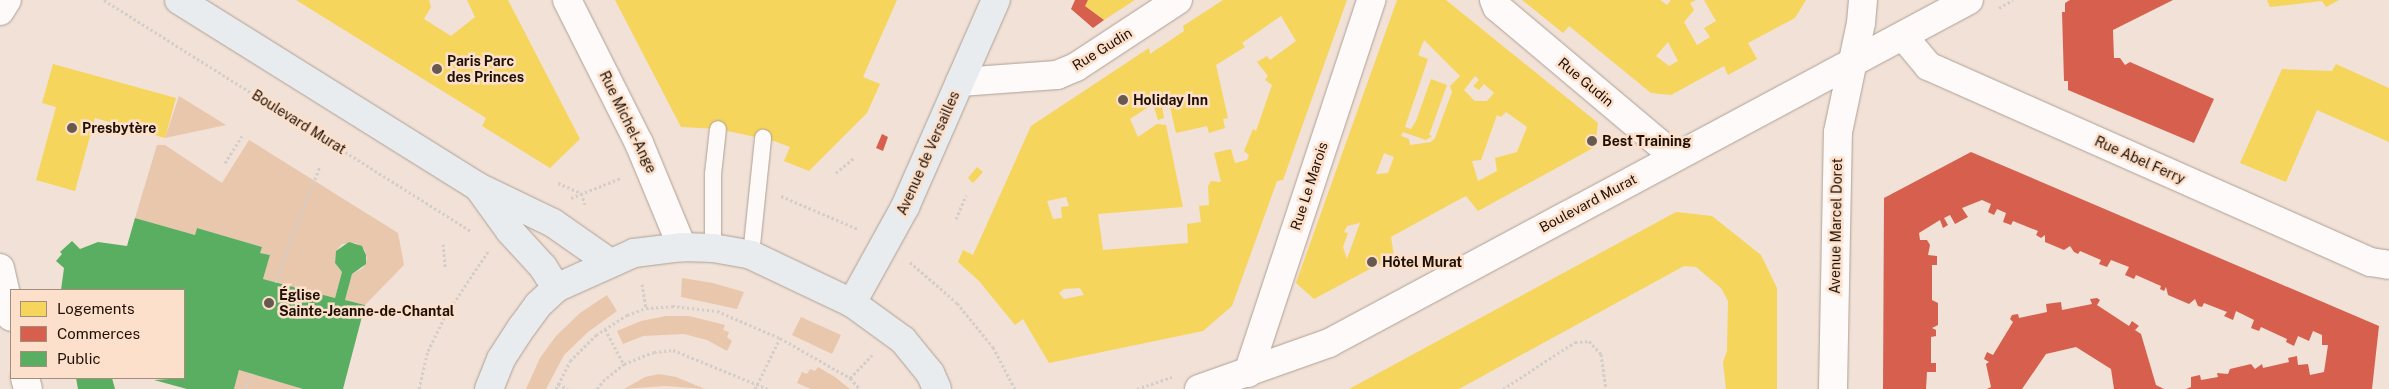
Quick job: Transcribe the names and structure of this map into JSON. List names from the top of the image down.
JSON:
{
  "streets": {
    "main road": ["Avenue de Versailles"],
    "street": [
      "Rue Gudin",
      "Boulevard Murat",
      "Rue Michel-Ange",
      "Rue Abel Ferry",
      "Rue Le Marois",
      "Avenue Marcel Doret"
    ]
  },
  "crossings": [
    ["Rue Gudin", "Boulevard Murat"],
    ["Rue Gudin", "Avenue de Versailles"],
    ["Boulevard Murat", "Rue Abel Ferry"],
    ["Boulevard Murat", "Rue Le Marois"],
    ["Boulevard Murat", "Avenue Marcel Doret"]
  ],
  "places": [
    "Paris Parc des Princes",
    "Holiday Inn",
    "Presbytère",
    "Best Training",
    "Hôtel Murat",
    "Église Sainte-Jeanne-de-Chantal"
  ],
  "legend": ["Logements", "Commerces", "Public"]
}
